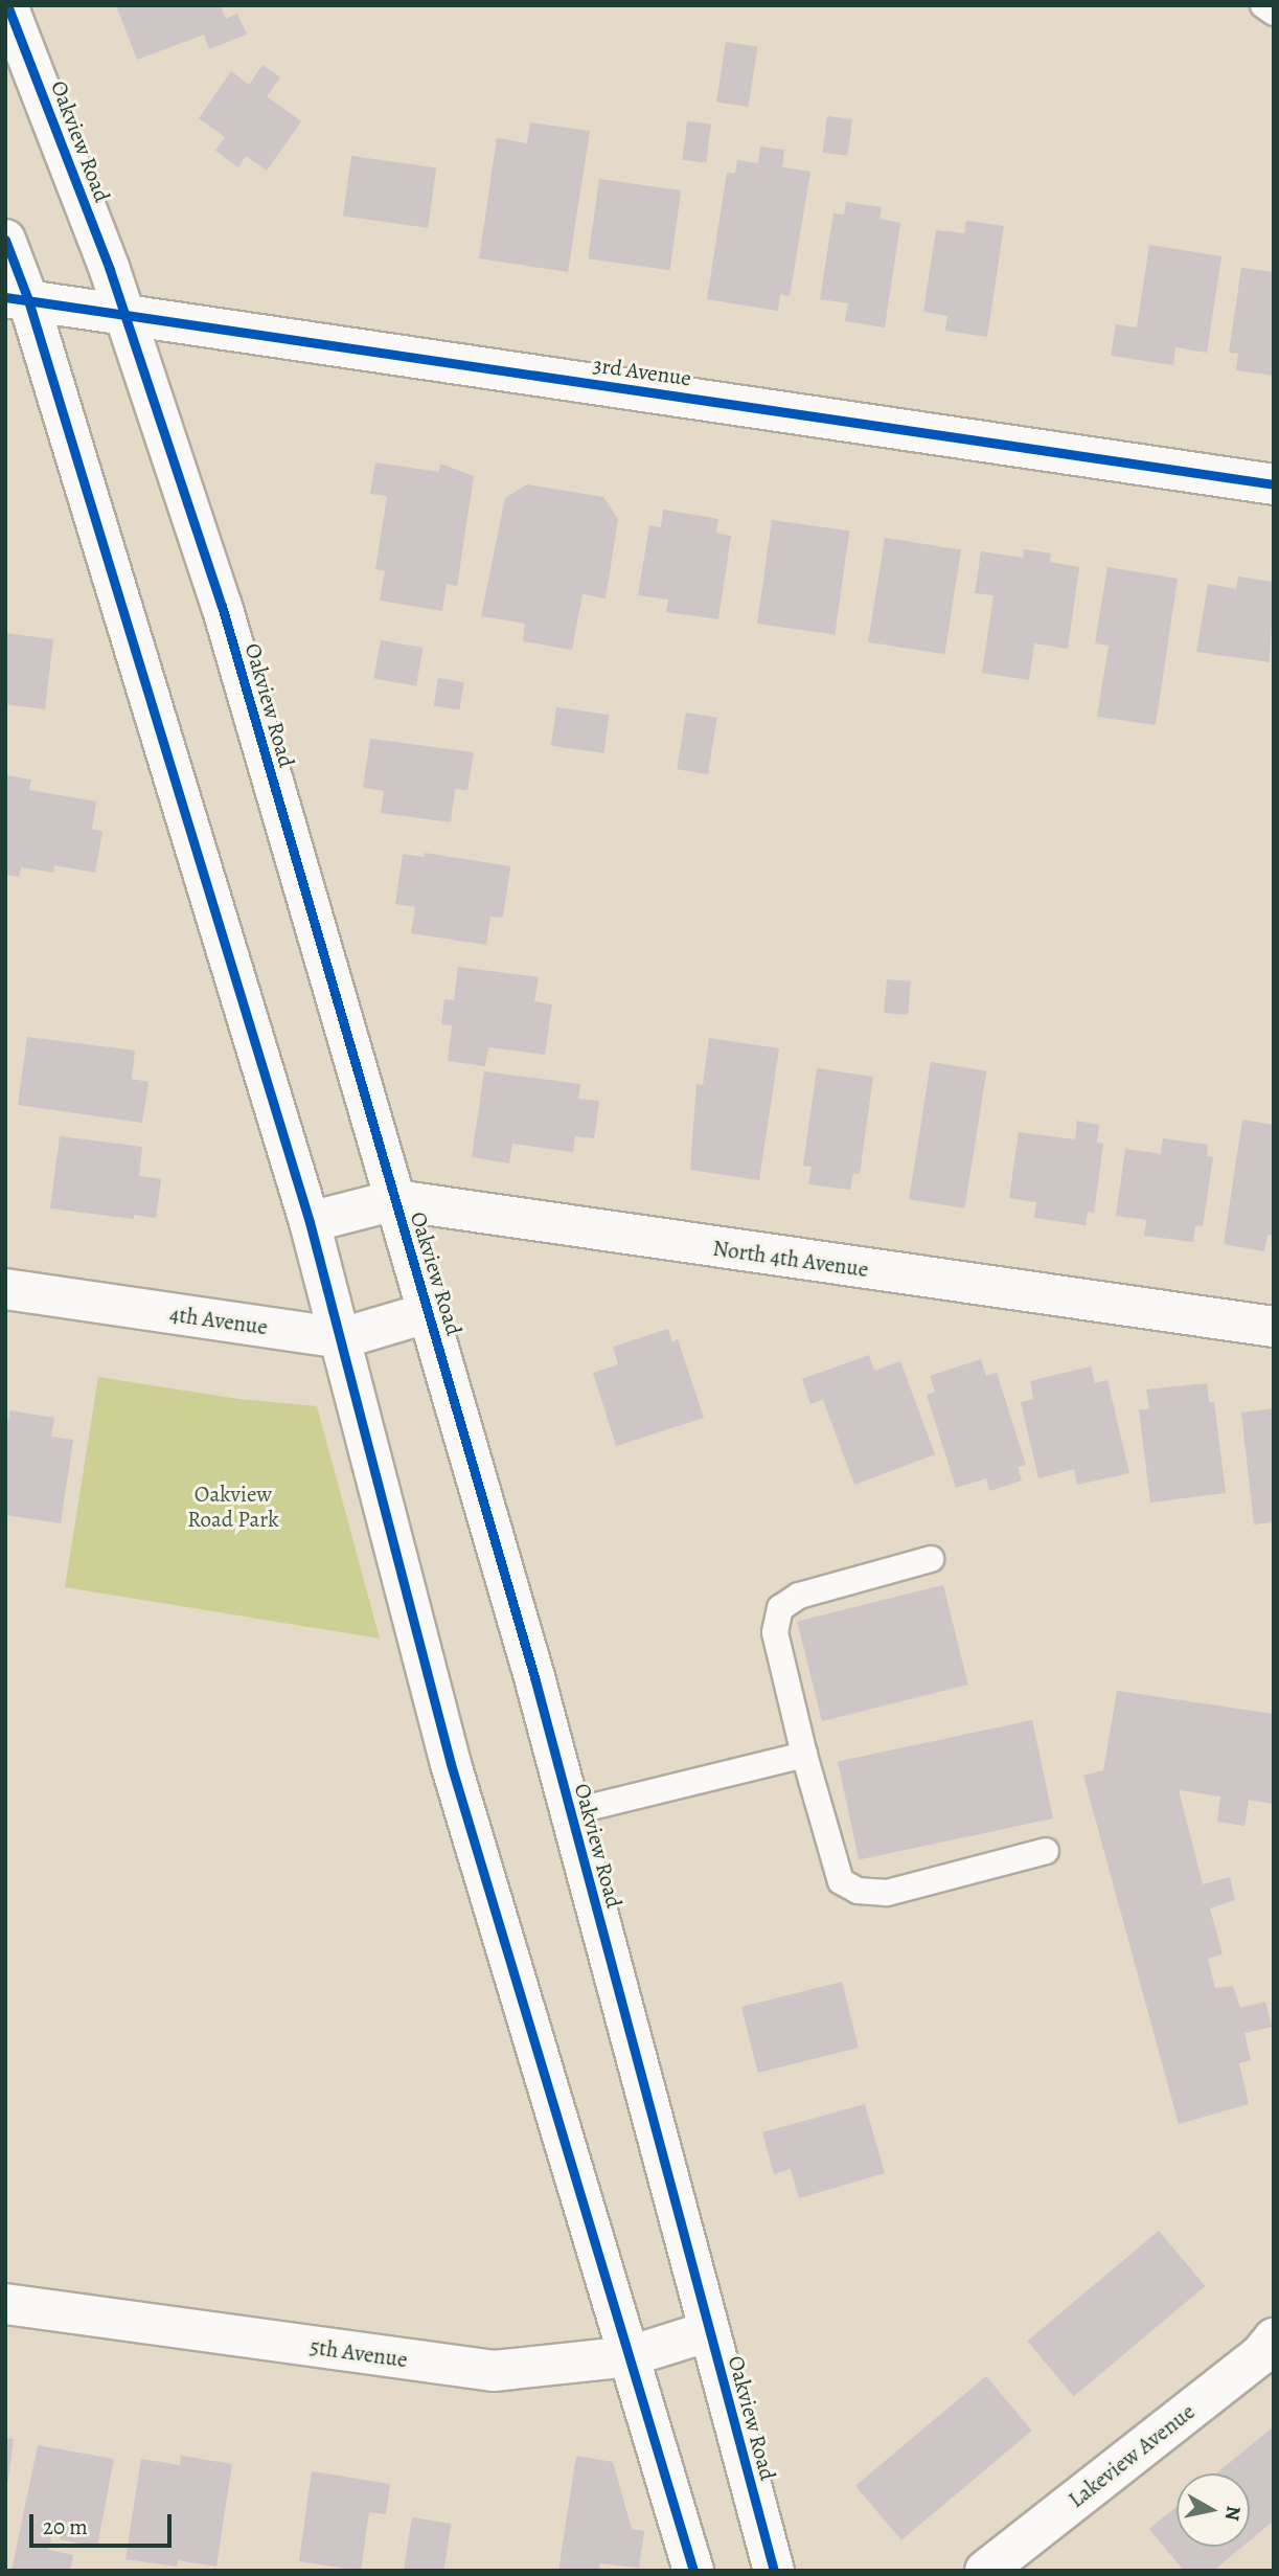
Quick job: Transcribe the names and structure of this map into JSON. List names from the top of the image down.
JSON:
{
  "streets": {
    "street": [
      "Oakview Road",
      "3rd Avenue",
      "North 4th Avenue",
      "4th Avenue",
      "5th Avenue",
      "Lakeview Avenue"
    ]
  },
  "crossings": [
    ["Oakview Road", "3rd Avenue"],
    ["Oakview Road", "North 4th Avenue"],
    ["Oakview Road", "4th Avenue"],
    ["Oakview Road", "5th Avenue"]
  ],
  "parks": ["Oakview Road Park"],
  "scale_bar": "20 m",
  "north": "right"
}
